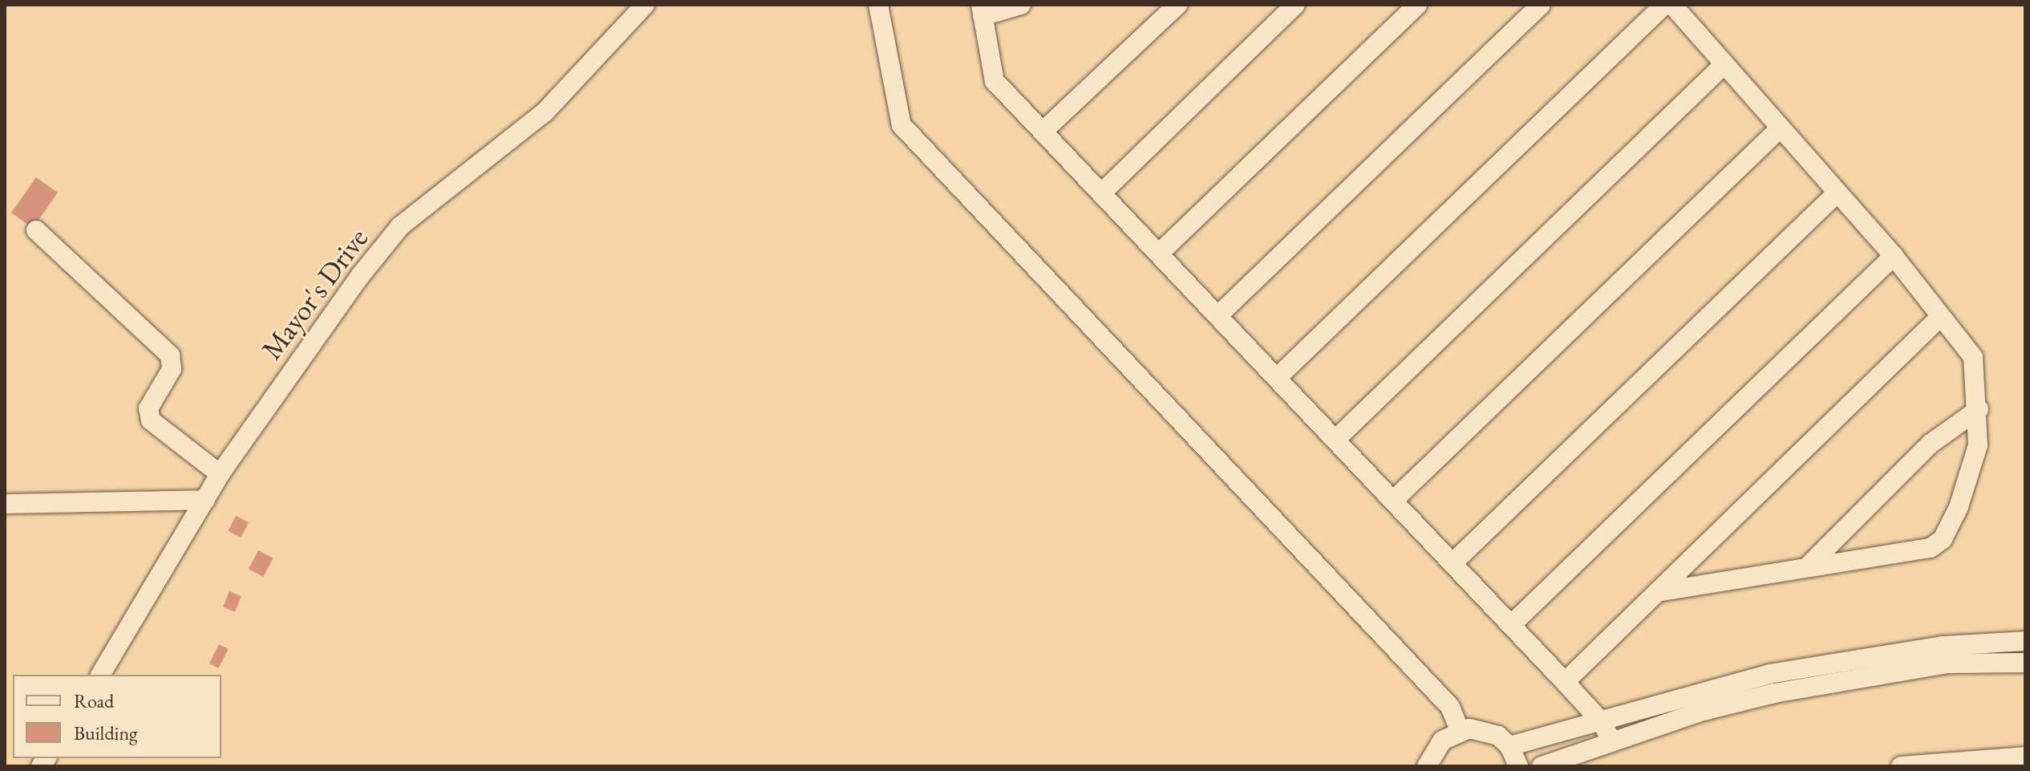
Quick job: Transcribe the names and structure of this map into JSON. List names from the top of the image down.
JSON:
{
  "streets": {
    "street": ["Mayor's Drive"]
  },
  "legend": ["Road", "Building"]
}
